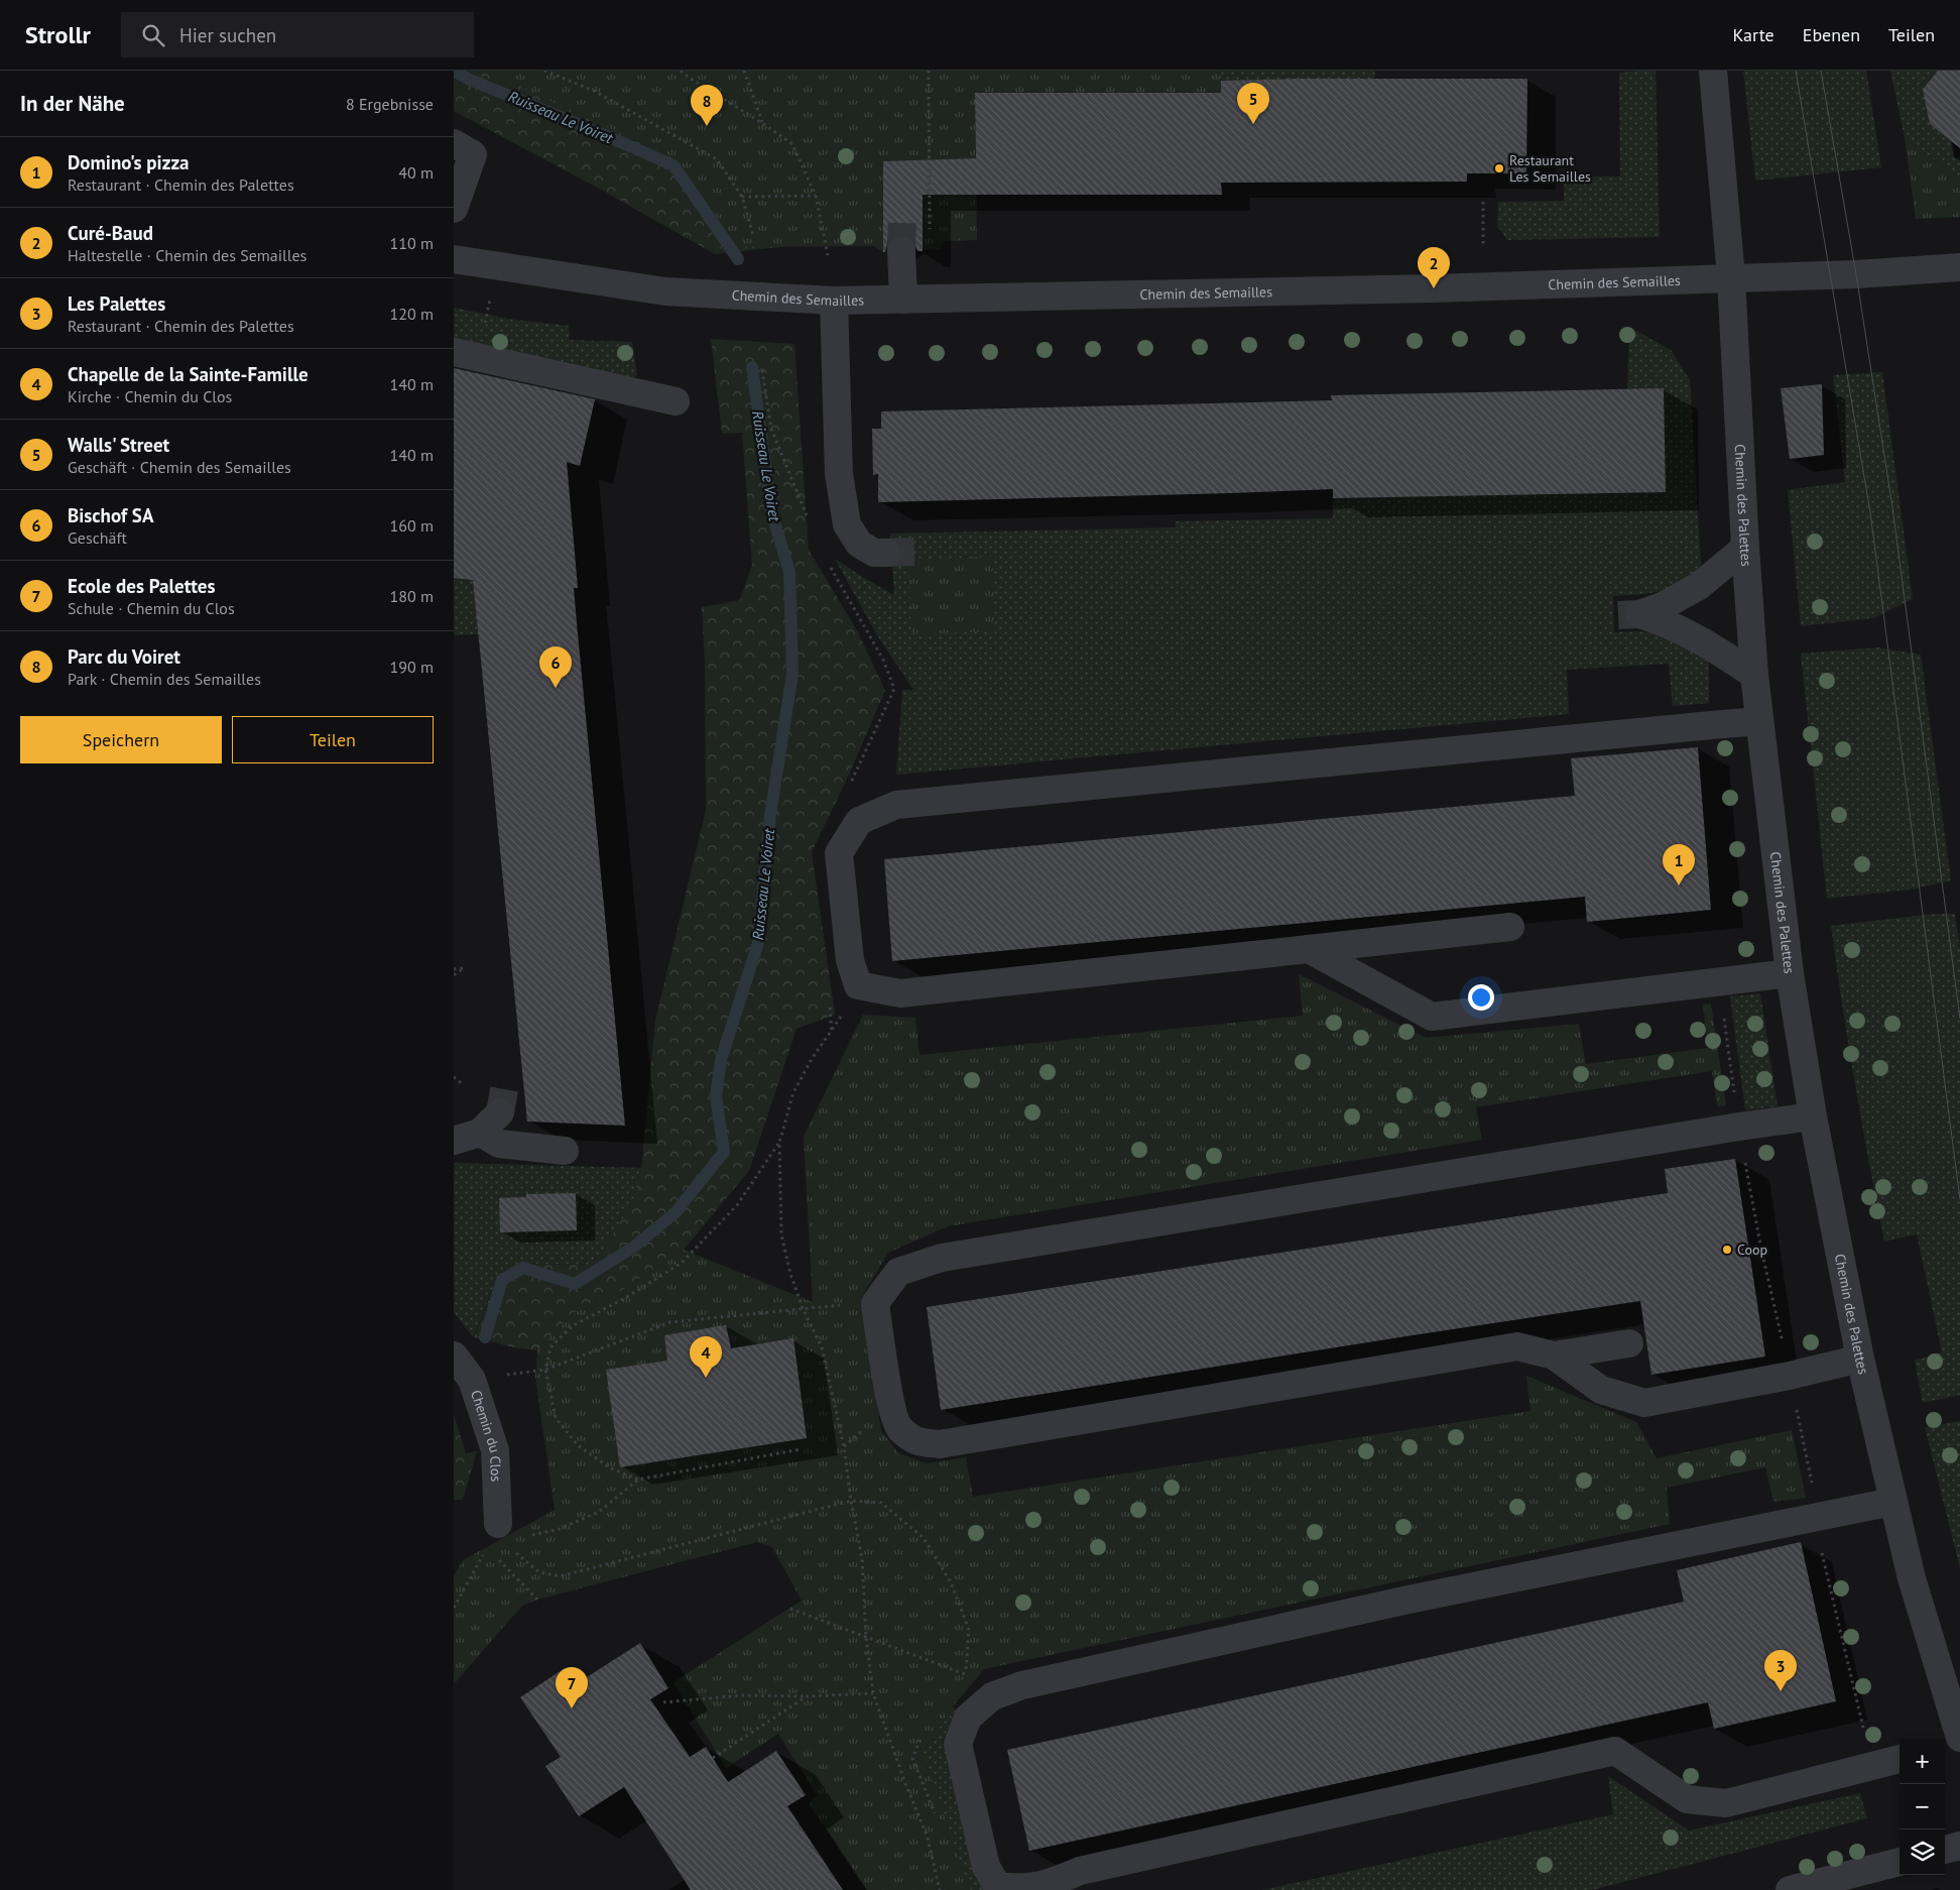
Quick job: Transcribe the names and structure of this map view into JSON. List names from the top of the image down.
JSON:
{
  "streets": {
    "street": ["Chemin des Semailles", "Chemin des Palettes", "Chemin du Clos"]
  },
  "crossings": [
    ["Chemin des Semailles", "Chemin des Palettes"]
  ],
  "water": ["Ruisseau Le Voiret"],
  "places": ["Restaurant Les Semailles", "Coop"],
  "page": {
    "header": "Strollr",
    "search": "Hier suchen",
    "nav": ["Karte", "Ebenen", "Teilen"],
    "heading": ["In der Nähe", "8 Ergebnisse"],
    "pins": [
      "5",
      "8",
      "2",
      "6",
      "1",
      "4",
      "3",
      "7"
    ],
    "list": [
      {
        "mark": "1",
        "name": "Domino's pizza",
        "note": "Restaurant · Chemin des Palettes",
        "value": "40 m"
      },
      {
        "mark": "2",
        "name": "Curé-Baud",
        "note": "Haltestelle · Chemin des Semailles",
        "value": "110 m"
      },
      {
        "mark": "3",
        "name": "Les Palettes",
        "note": "Restaurant · Chemin des Palettes",
        "value": "120 m"
      },
      {
        "mark": "4",
        "name": "Chapelle de la Sainte-Famille",
        "note": "Kirche · Chemin du Clos",
        "value": "140 m"
      },
      {
        "mark": "5",
        "name": "Walls' Street",
        "note": "Geschäft · Chemin des Semailles",
        "value": "140 m"
      },
      {
        "mark": "6",
        "name": "Bischof SA",
        "note": "Geschäft",
        "value": "160 m"
      },
      {
        "mark": "7",
        "name": "Ecole des Palettes",
        "note": "Schule · Chemin du Clos",
        "value": "180 m"
      },
      {
        "mark": "8",
        "name": "Parc du Voiret",
        "note": "Park · Chemin des Semailles",
        "value": "190 m"
      }
    ],
    "buttons": ["Speichern", "Teilen"],
    "map_buttons": ["+", "−"]
  }
}
